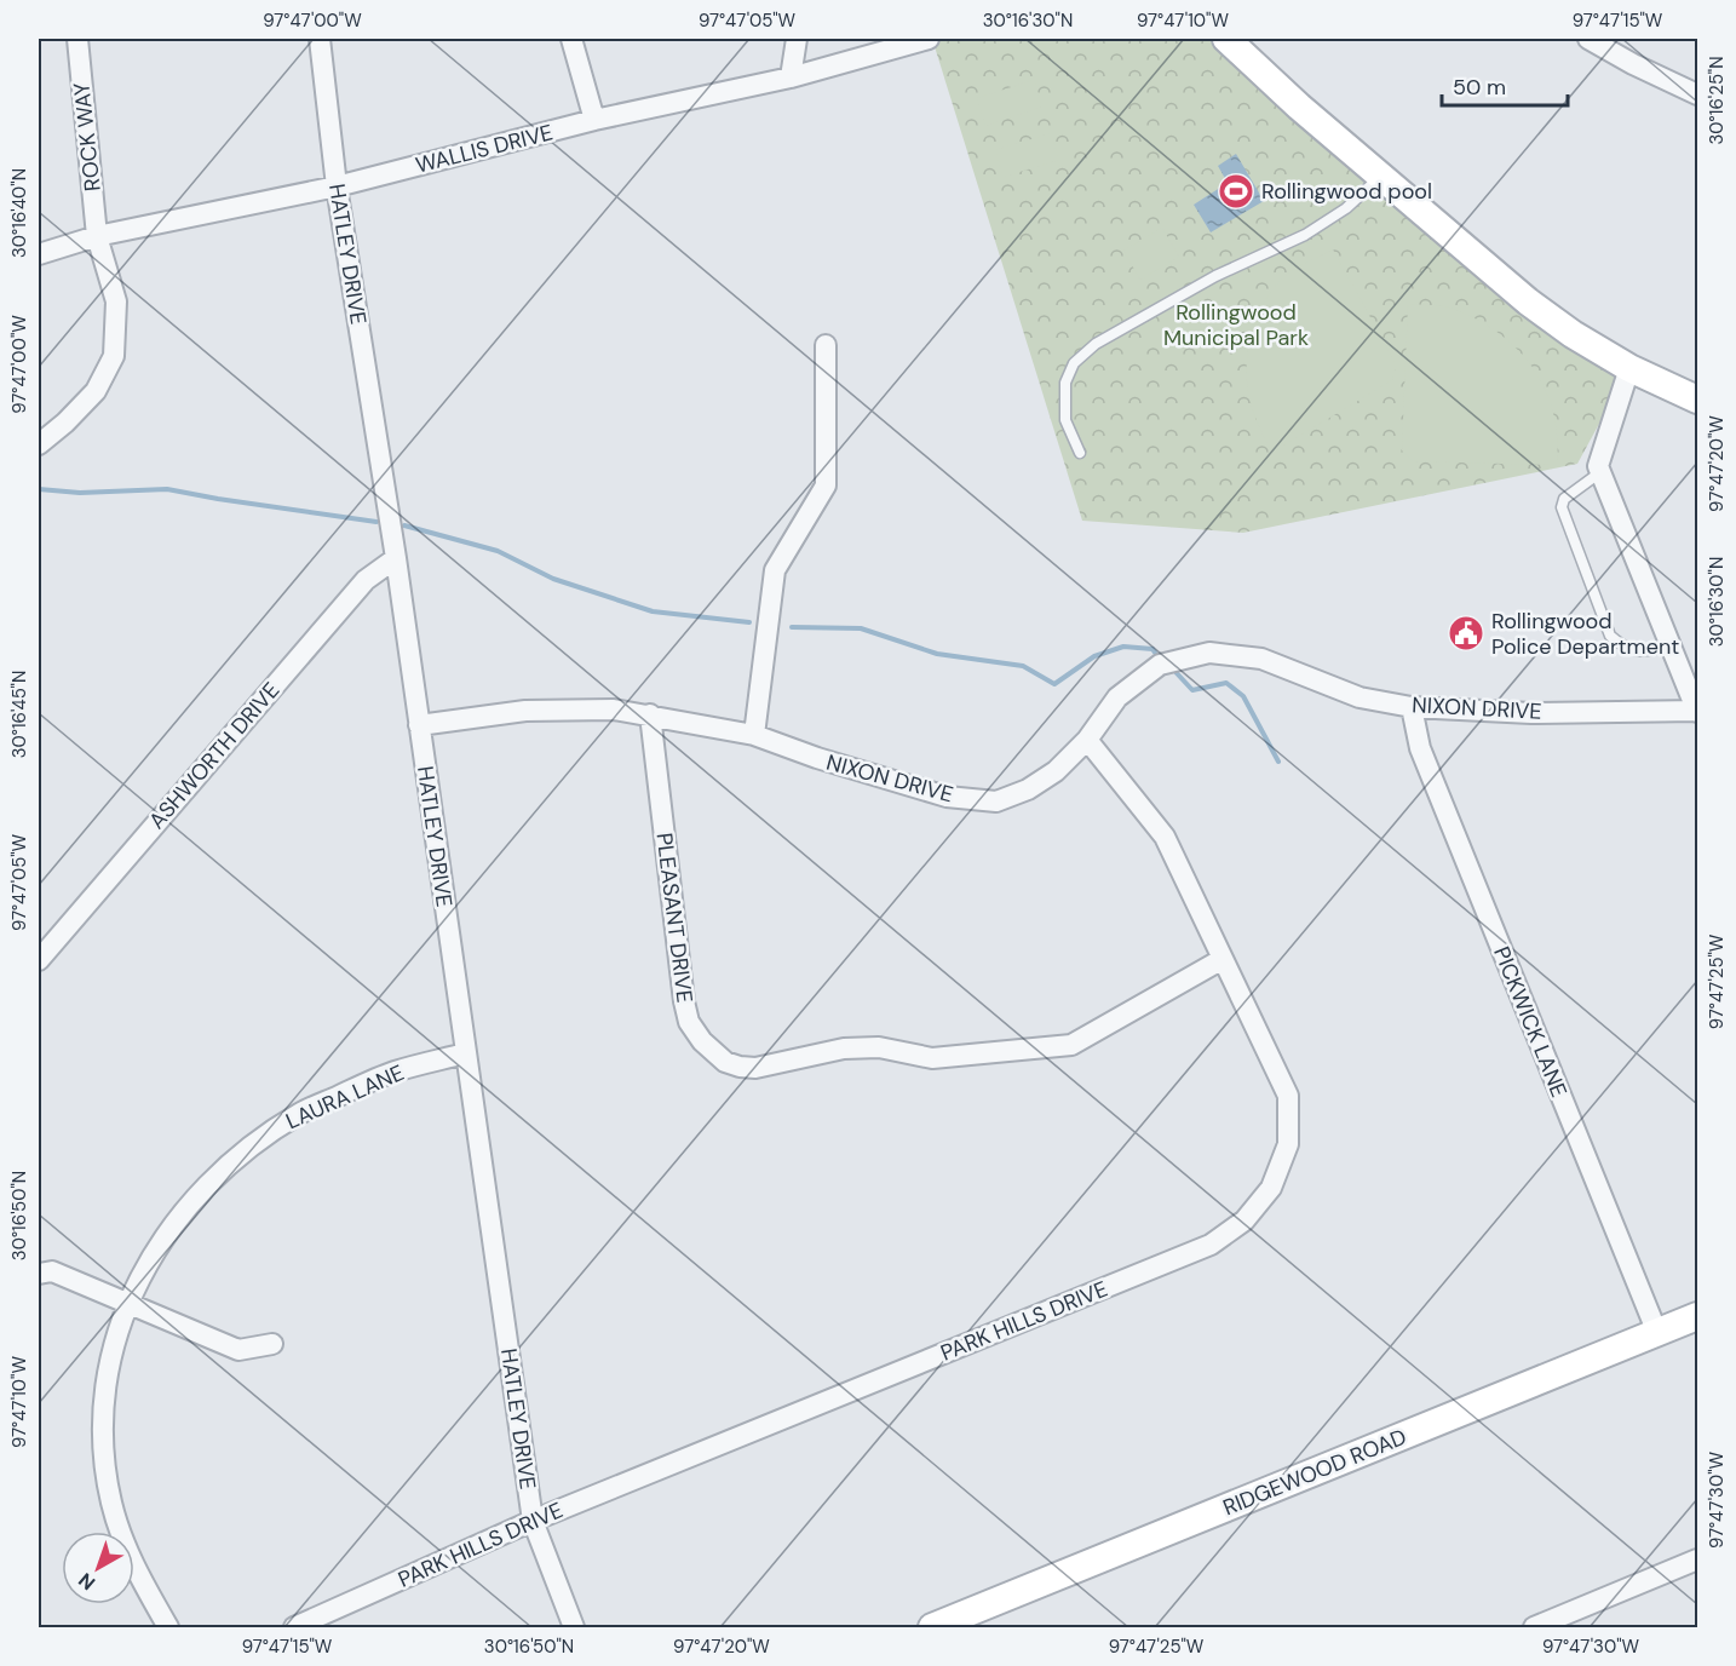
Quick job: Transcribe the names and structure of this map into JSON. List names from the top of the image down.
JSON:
{
  "streets": {
    "street": [
      "ROCK WAY",
      "WALLIS DRIVE",
      "HATLEY DRIVE",
      "NIXON DRIVE",
      "ASHWORTH DRIVE",
      "PLEASANT DRIVE",
      "PICKWICK LANE",
      "LAURA LANE",
      "PARK HILLS DRIVE",
      "RIDGEWOOD ROAD"
    ]
  },
  "crossings": [
    ["ROCK WAY", "WALLIS DRIVE"],
    ["WALLIS DRIVE", "HATLEY DRIVE"],
    ["HATLEY DRIVE", "NIXON DRIVE"],
    ["HATLEY DRIVE", "ASHWORTH DRIVE"],
    ["HATLEY DRIVE", "LAURA LANE"],
    ["HATLEY DRIVE", "PARK HILLS DRIVE"],
    ["NIXON DRIVE", "PLEASANT DRIVE"],
    ["NIXON DRIVE", "PICKWICK LANE"],
    ["NIXON DRIVE", "PARK HILLS DRIVE"],
    ["PLEASANT DRIVE", "PARK HILLS DRIVE"],
    ["PICKWICK LANE", "RIDGEWOOD ROAD"]
  ],
  "parks": ["Rollingwood Municipal Park"],
  "places": {
    "sports": ["Rollingwood pool"],
    "public building": ["Rollingwood Police Department"]
  },
  "scale_bar": "50 m",
  "north": "bottom left",
  "coordinates": [
    "97°47'00\"W",
    "97°47'05\"W",
    "30°16'30\"N",
    "97°47'10\"W",
    "97°47'15\"W",
    "30°16'25\"N",
    "30°16'40\"N",
    "97°47'20\"W",
    "30°16'45\"N",
    "97°47'25\"W",
    "30°16'50\"N",
    "97°47'30\"W"
  ]
}
